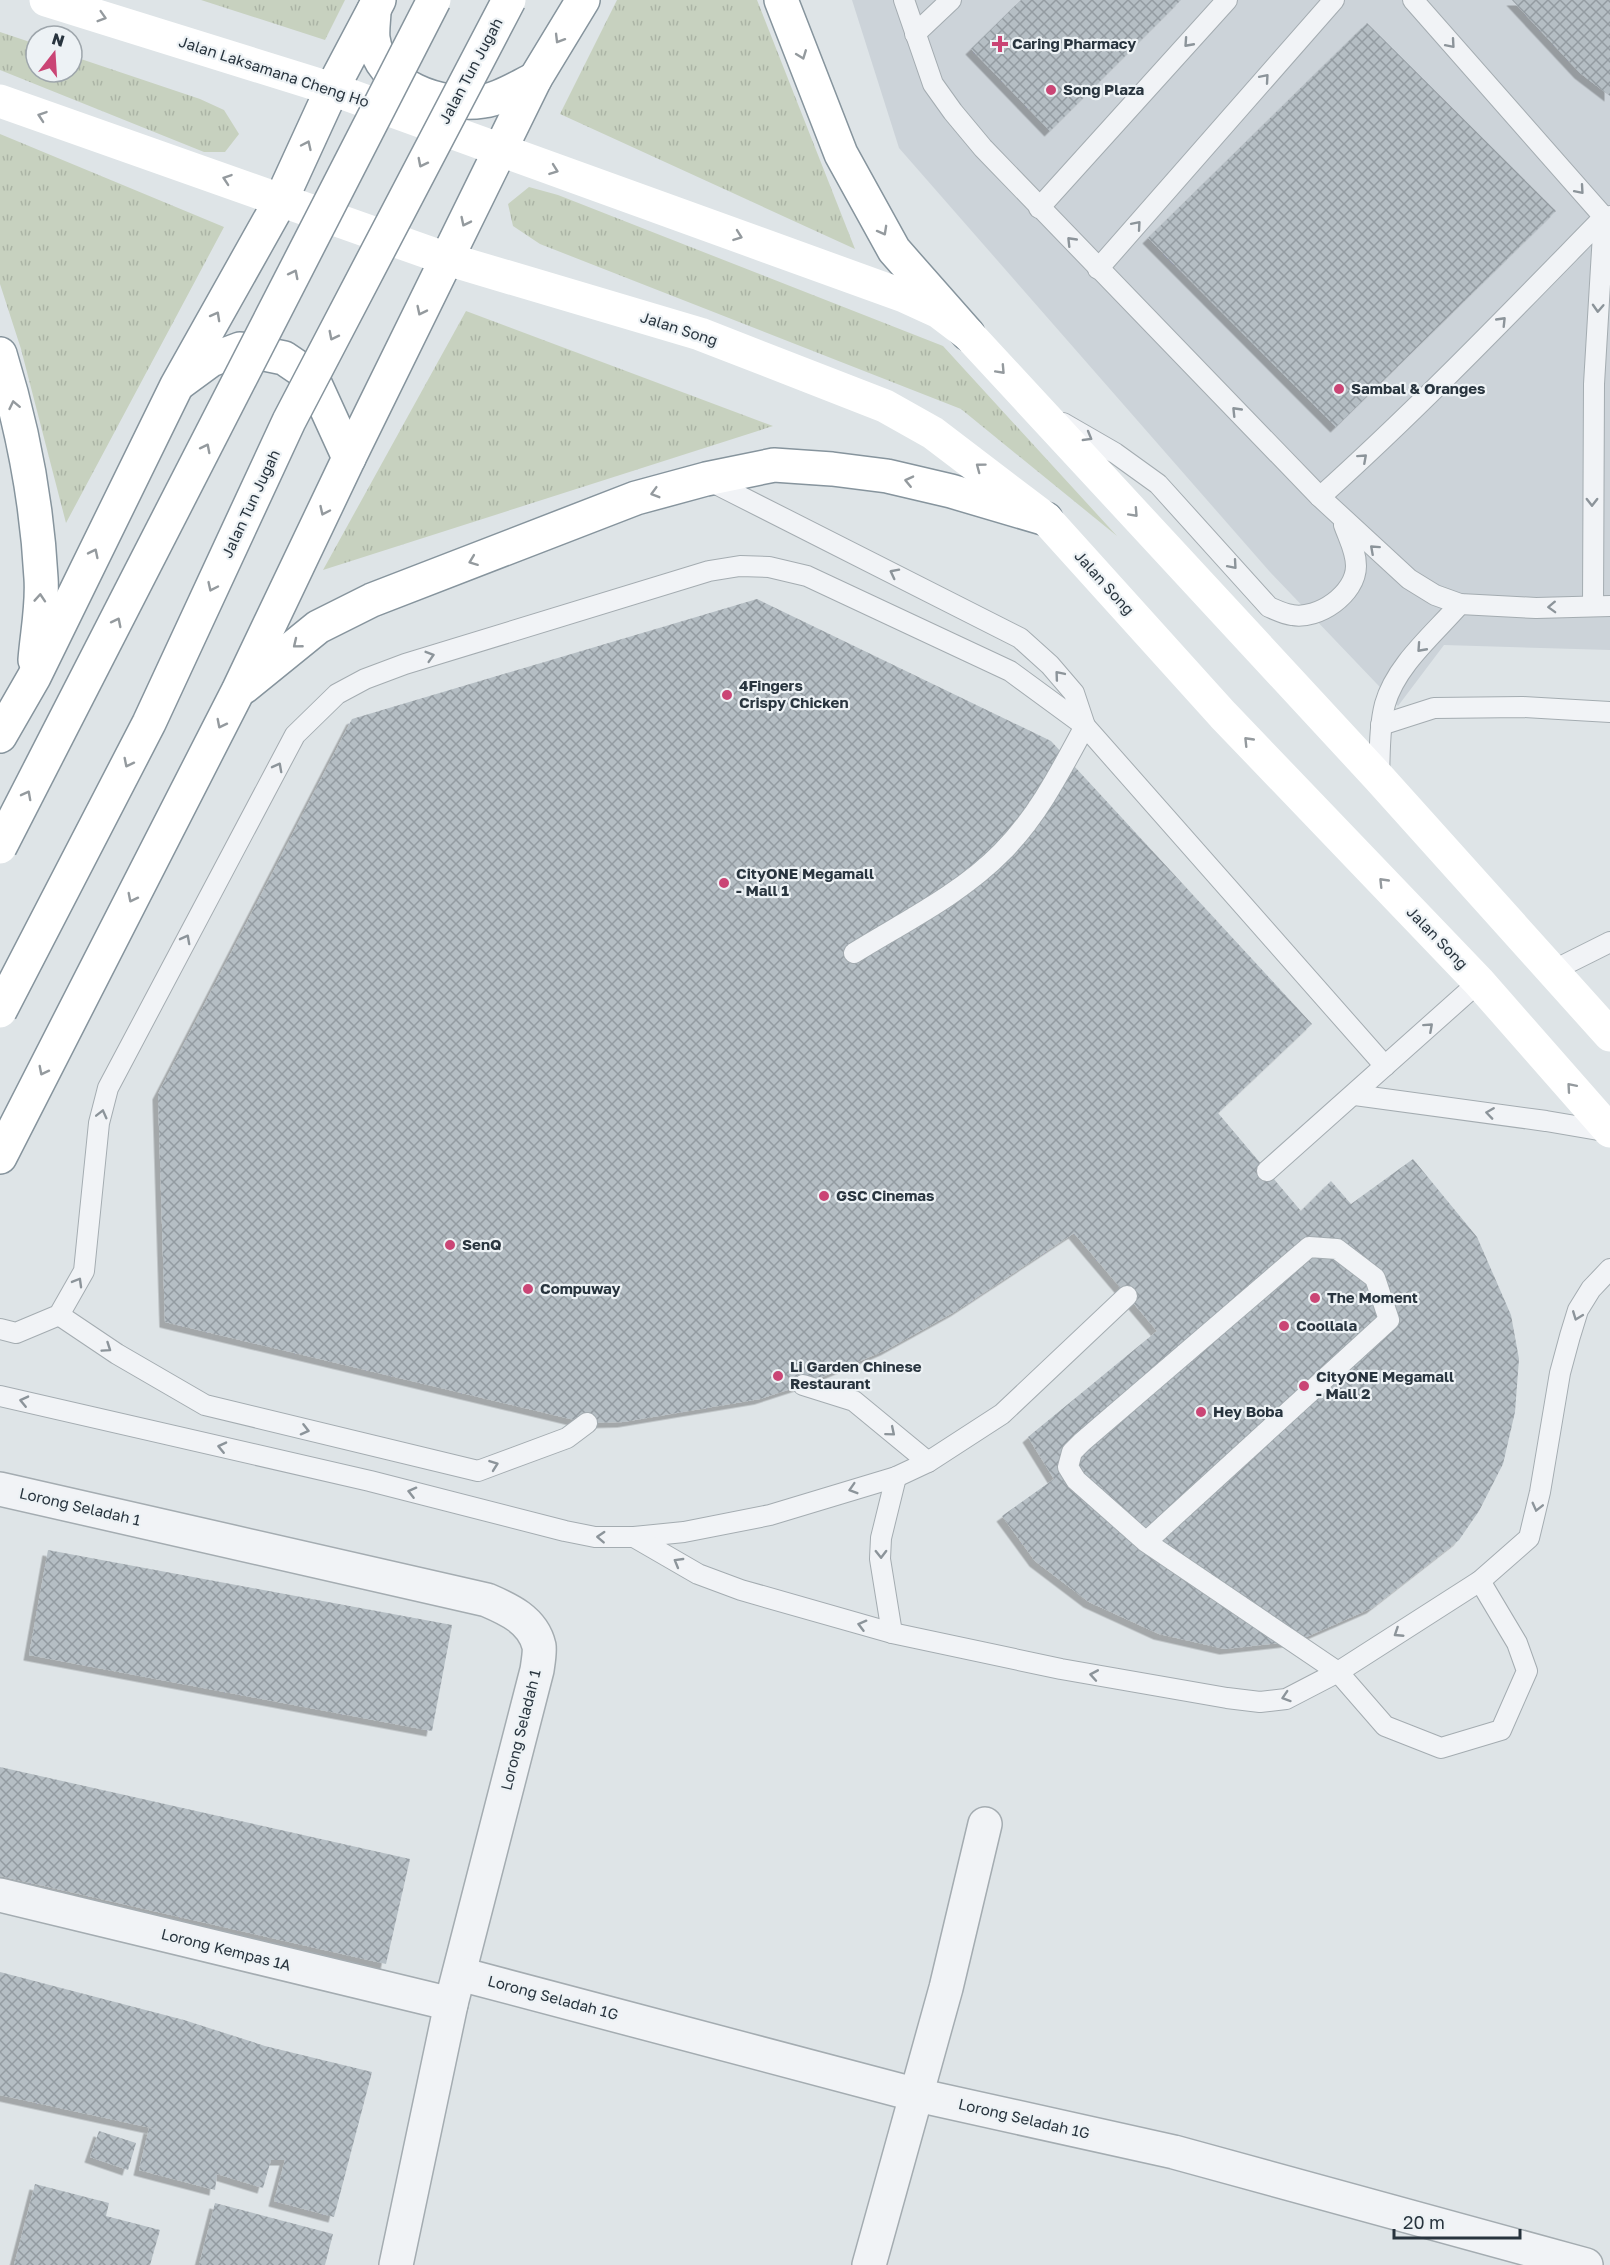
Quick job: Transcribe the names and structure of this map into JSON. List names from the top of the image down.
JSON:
{
  "streets": {
    "main road": ["Jalan Tun Jugah", "Jalan Laksamana Cheng Ho", "Jalan Song"],
    "street": ["Lorong Seladah 1", "Lorong Kempas 1A", "Lorong Seladah 1G"]
  },
  "crossings": [
    ["Lorong Seladah 1", "Lorong Kempas 1A"],
    ["Lorong Seladah 1", "Lorong Seladah 1G"],
    ["Lorong Kempas 1A", "Lorong Seladah 1G"]
  ],
  "places": {
    "health": ["Caring Pharmacy"],
    "other": [
      "Song Plaza",
      "Sambal & Oranges",
      "4Fingers Crispy Chicken",
      "CityONE Megamall - Mall 1",
      "GSC Cinemas",
      "SenQ",
      "Compuway",
      "The Moment",
      "Coollala",
      "Li Garden Chinese Restaurant",
      "CityONE Megamall - Mall 2",
      "Hey Boba"
    ]
  },
  "scale_bar": "20 m",
  "north": "top"
}
